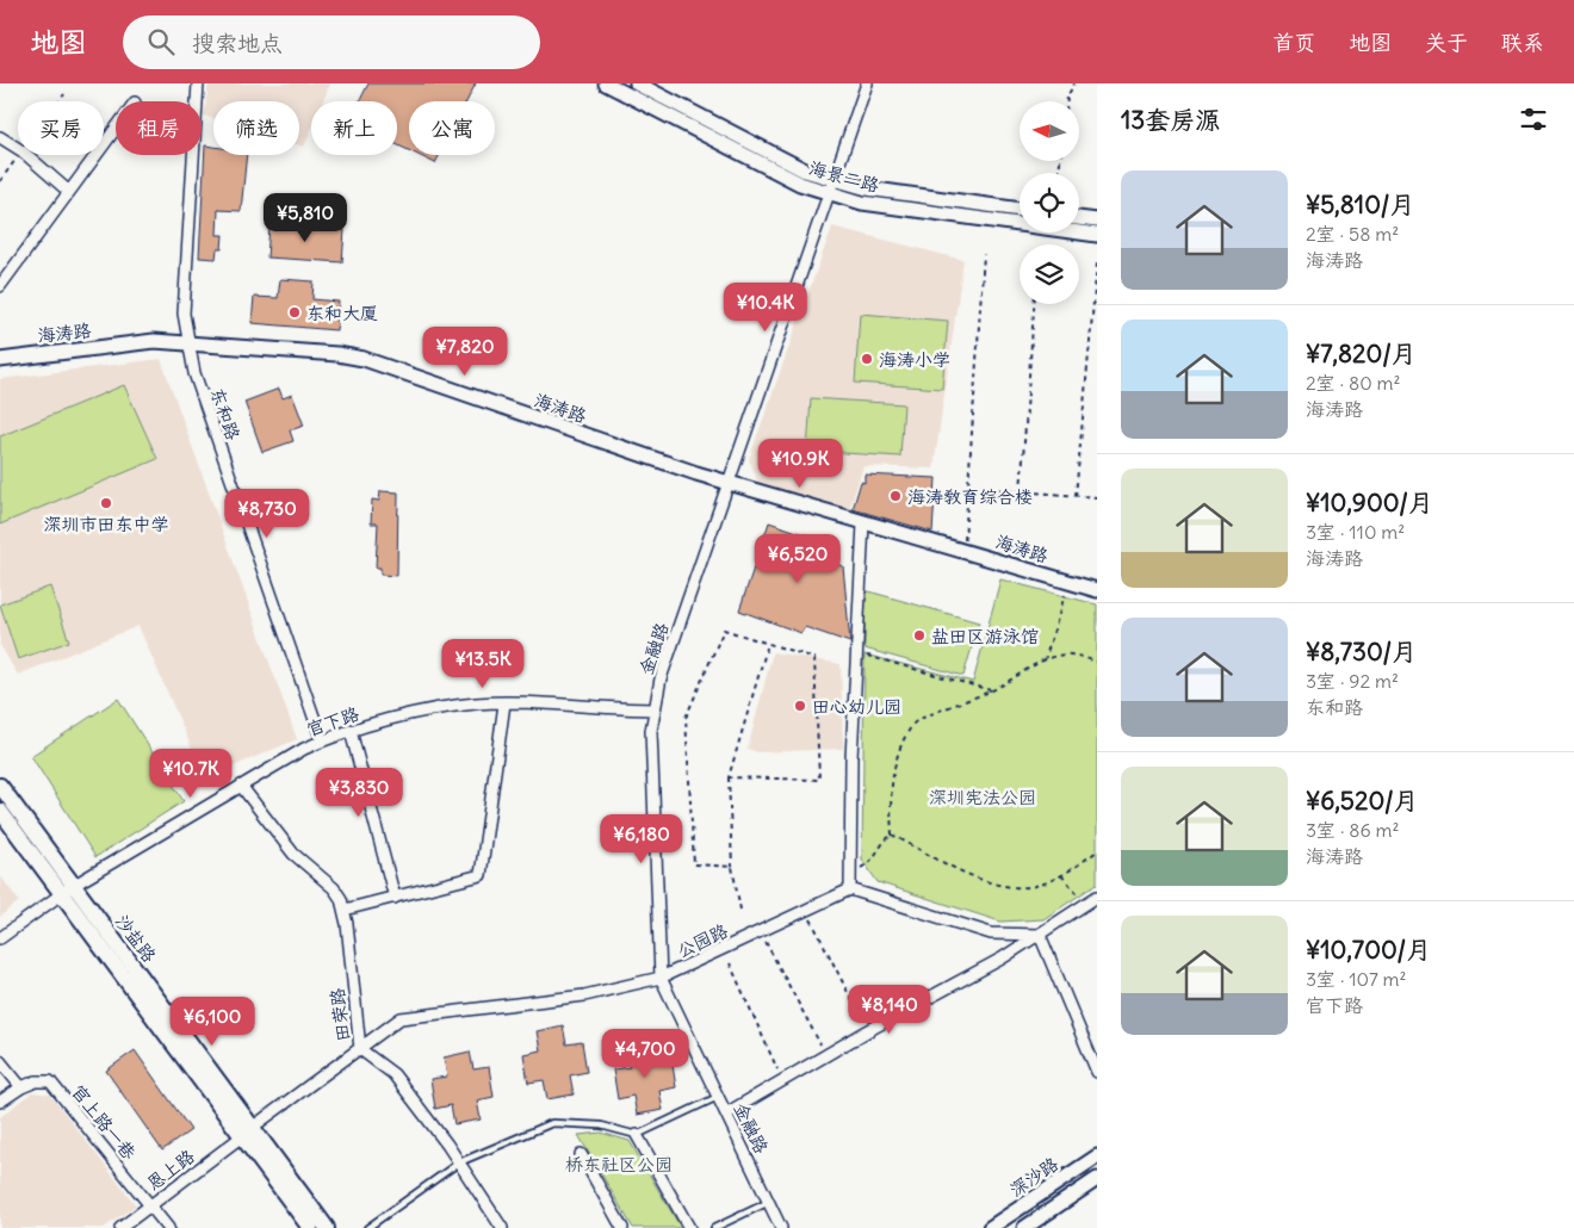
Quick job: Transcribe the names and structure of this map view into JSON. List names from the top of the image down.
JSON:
{
  "streets": {
    "main road": ["沙盐路"],
    "street": [
      "海景二路",
      "海涛路",
      "东和路",
      "金融路",
      "官下路",
      "公园路",
      "田荣路",
      "官上路一巷",
      "恩上路",
      "深沙路"
    ]
  },
  "crossings": [
    ["海景二路", "金融路"],
    ["海涛路", "东和路"],
    ["海涛路", "金融路"],
    ["东和路", "官下路"],
    ["金融路", "官下路"],
    ["金融路", "公园路"],
    ["官下路", "沙盐路"],
    ["官下路", "田荣路"],
    ["沙盐路", "公园路"],
    ["沙盐路", "恩上路"],
    ["公园路", "田荣路"],
    ["公园路", "恩上路"],
    ["官上路一巷", "恩上路"]
  ],
  "parks": ["深圳宪法公园", "桥东社区公园"],
  "places": [
    "东和大厦",
    "海涛小学",
    "海涛教育综合楼",
    "深圳市田东中学",
    "盐田区游泳馆",
    "田心幼儿园"
  ],
  "north": "left",
  "page": {
    "header": "地图",
    "search": "搜索地点",
    "nav": [
      "首页",
      "地图",
      "关于",
      "联系"
    ],
    "heading": "13套房源",
    "chip": [
      "买房",
      "租房",
      "筛选",
      "新上",
      "公寓"
    ],
    "list": [
      {
        "name": "¥5,810/月",
        "note": "2室 · 58 m² · 海涛路"
      },
      {
        "name": "¥7,820/月",
        "note": "2室 · 80 m² · 海涛路"
      },
      {
        "name": "¥10,900/月",
        "note": "3室 · 110 m² · 海涛路"
      },
      {
        "name": "¥8,730/月",
        "note": "3室 · 92 m² · 东和路"
      },
      {
        "name": "¥6,520/月",
        "note": "3室 · 86 m² · 海涛路"
      },
      {
        "name": "¥10,700/月",
        "note": "3室 · 107 m² · 官下路"
      }
    ],
    "price": [
      "¥5,810",
      "¥10.4K",
      "¥7,820",
      "¥10.9K",
      "¥8,730",
      "¥6,520",
      "¥13.5K",
      "¥10.7K",
      "¥3,830",
      "¥6,180",
      "¥8,140",
      "¥6,100",
      "¥4,700"
    ]
  }
}
